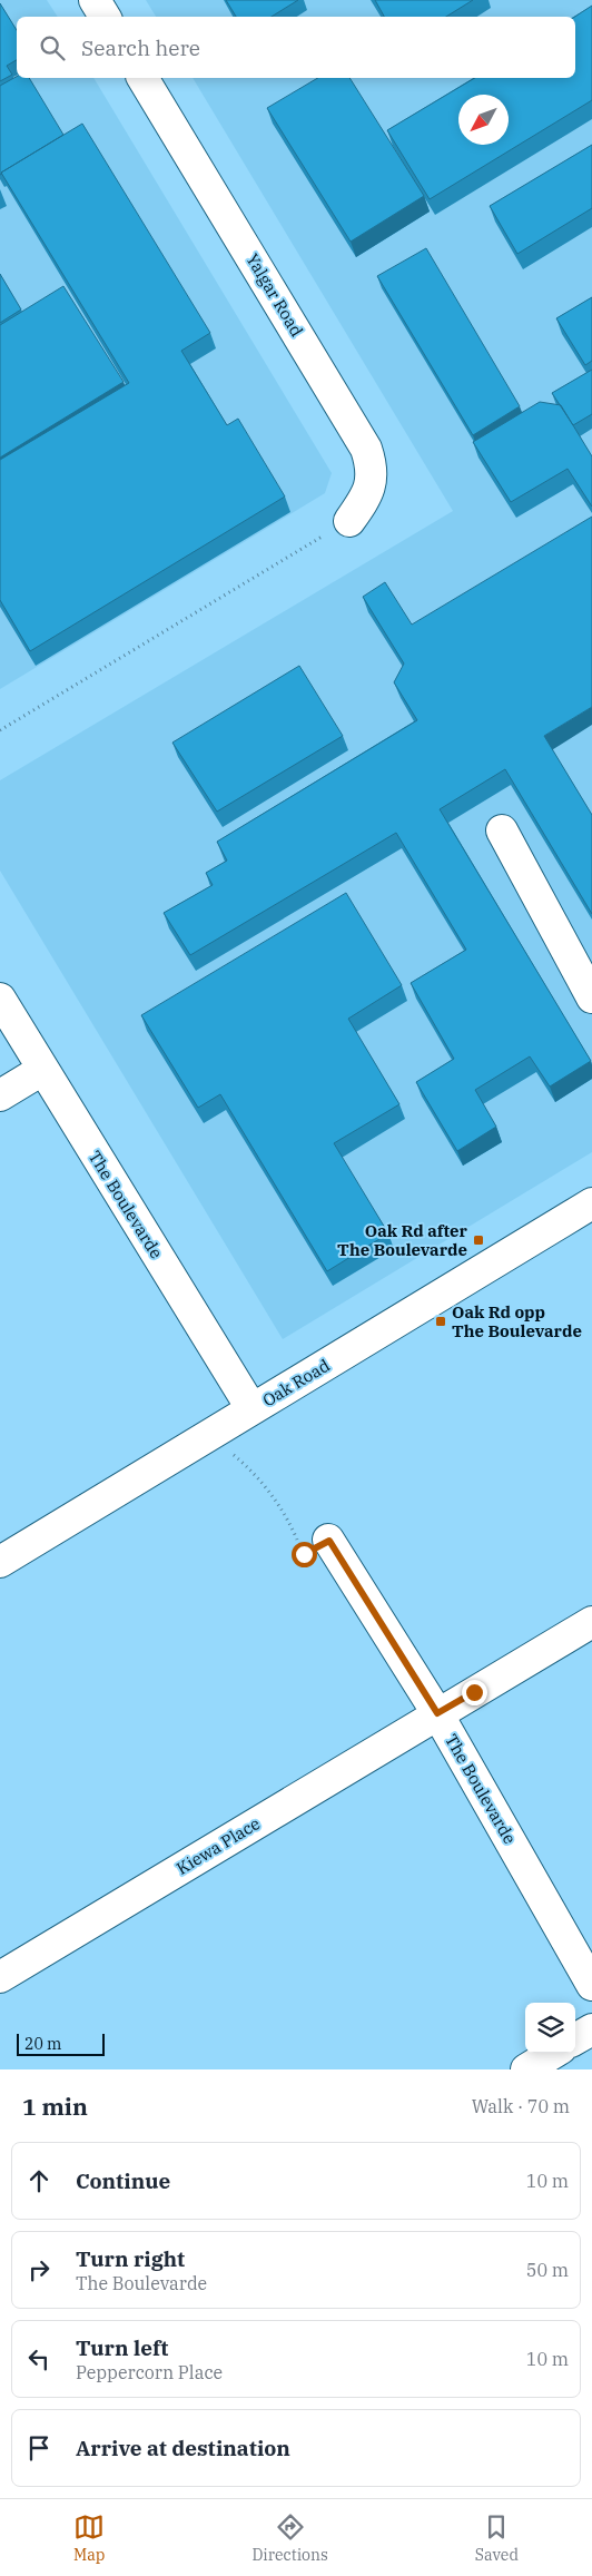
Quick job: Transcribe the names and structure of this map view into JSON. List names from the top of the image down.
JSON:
{
  "streets": {
    "street": [
      "Yalgar Road",
      "The Boulevarde",
      "Oak Road",
      "Kiewa Place"
    ]
  },
  "crossings": [
    ["The Boulevarde", "Oak Road"],
    ["The Boulevarde", "Kiewa Place"]
  ],
  "places": {
    "transit": ["Oak Rd after The Boulevarde", "Oak Rd opp The Boulevarde"]
  },
  "scale_bar": "20 m",
  "north": "bottom left",
  "page": {
    "search": "Search here",
    "scale": "20 m",
    "heading": ["1 min", "Walk · 70 m"],
    "list": [
      ["Continue", "10 m"],
      ["Turn right", "The Boulevarde", "50 m"],
      ["Turn left", "Peppercorn Place", "10 m"],
      "Arrive at destination"
    ],
    "nav": ["Map", "Directions", "Saved"]
  }
}
